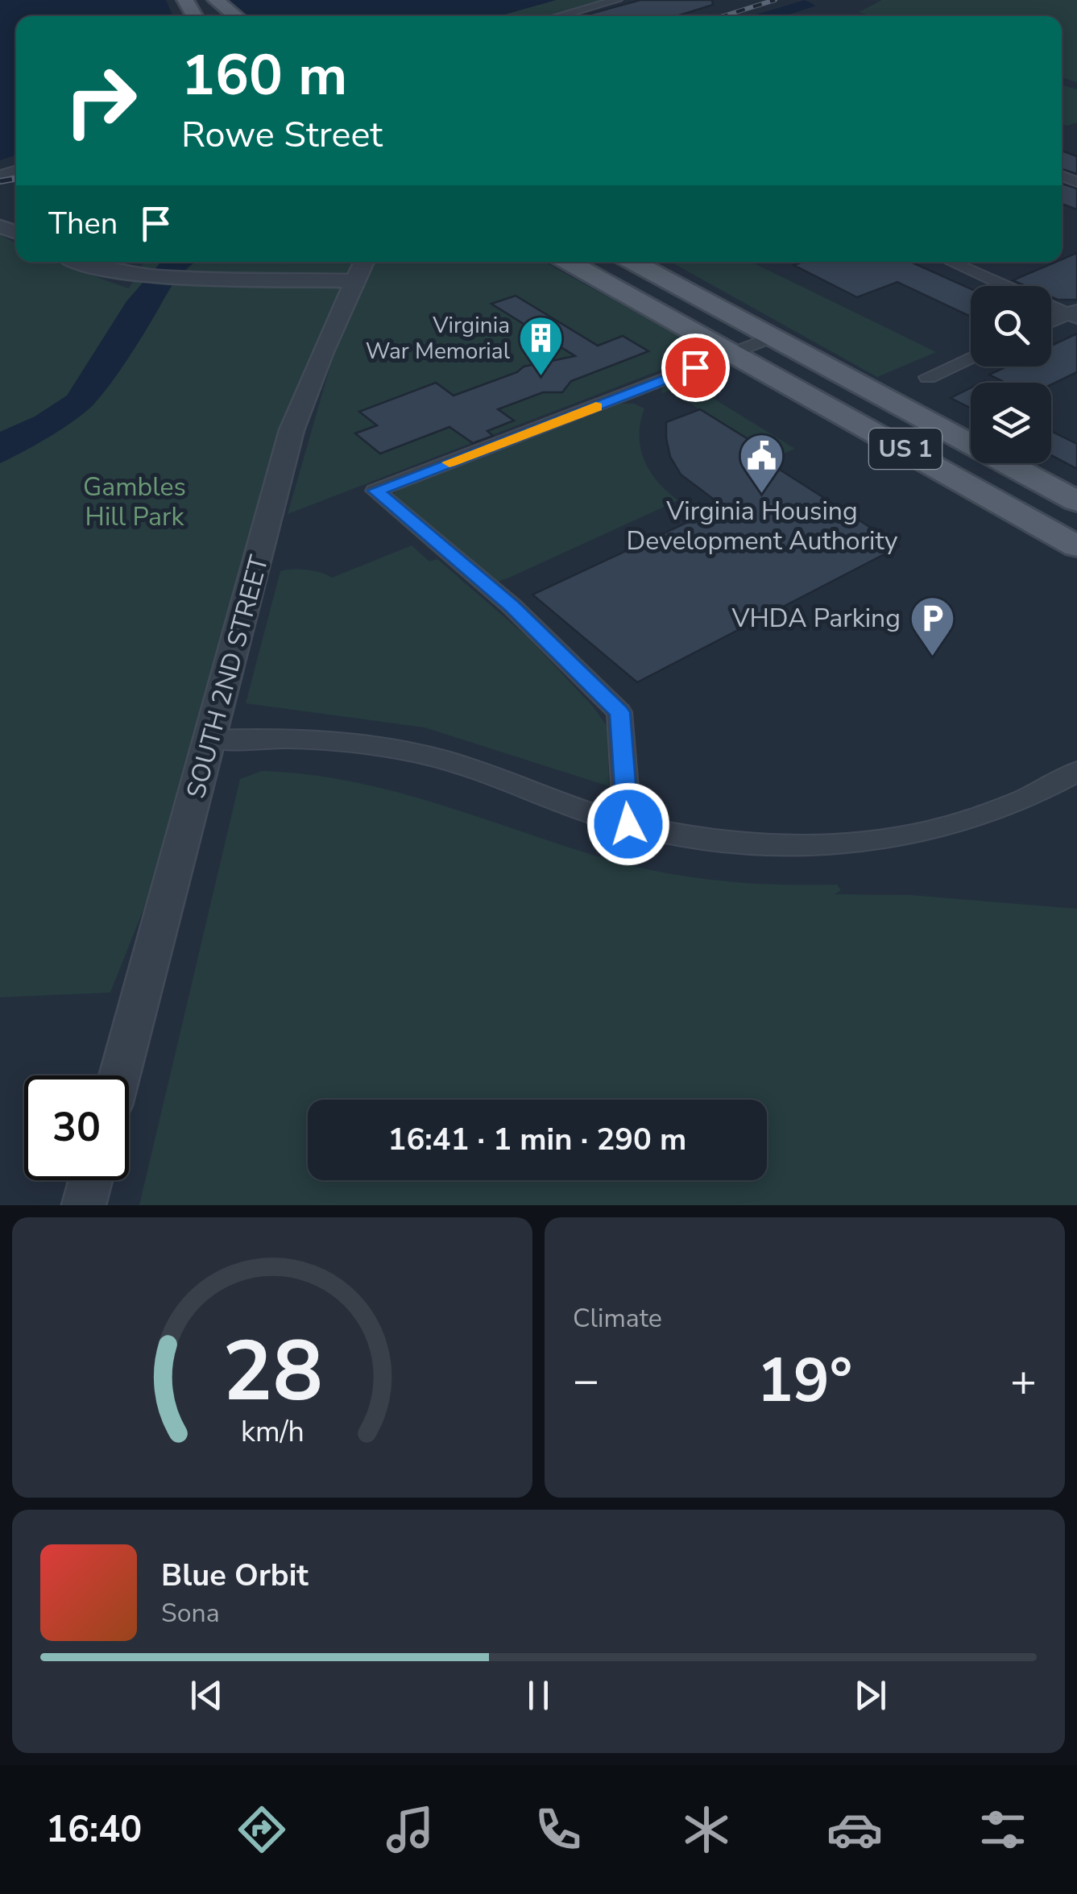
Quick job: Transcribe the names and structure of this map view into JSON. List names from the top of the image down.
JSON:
{
  "streets": {
    "main road": ["US 1"],
    "street": ["SOUTH 2ND STREET"]
  },
  "parks": ["Gambles Hill Park"],
  "places": {
    "building": ["Virginia War Memorial"],
    "public building": ["Virginia Housing Development Authority"],
    "parking": ["VHDA Parking"]
  },
  "page": {
    "turn": ["160 m", "Rowe Street"],
    "then": "Then",
    "limit": "30",
    "trip": "16:41 · 1 min · 290 m",
    "tile": "Climate",
    "heat": ["−", "19°", "+"],
    "song": ["Blue Orbit", "Sona"],
    "tabs": "16:40",
    "gauge": ["28", "km/h"]
  }
}
